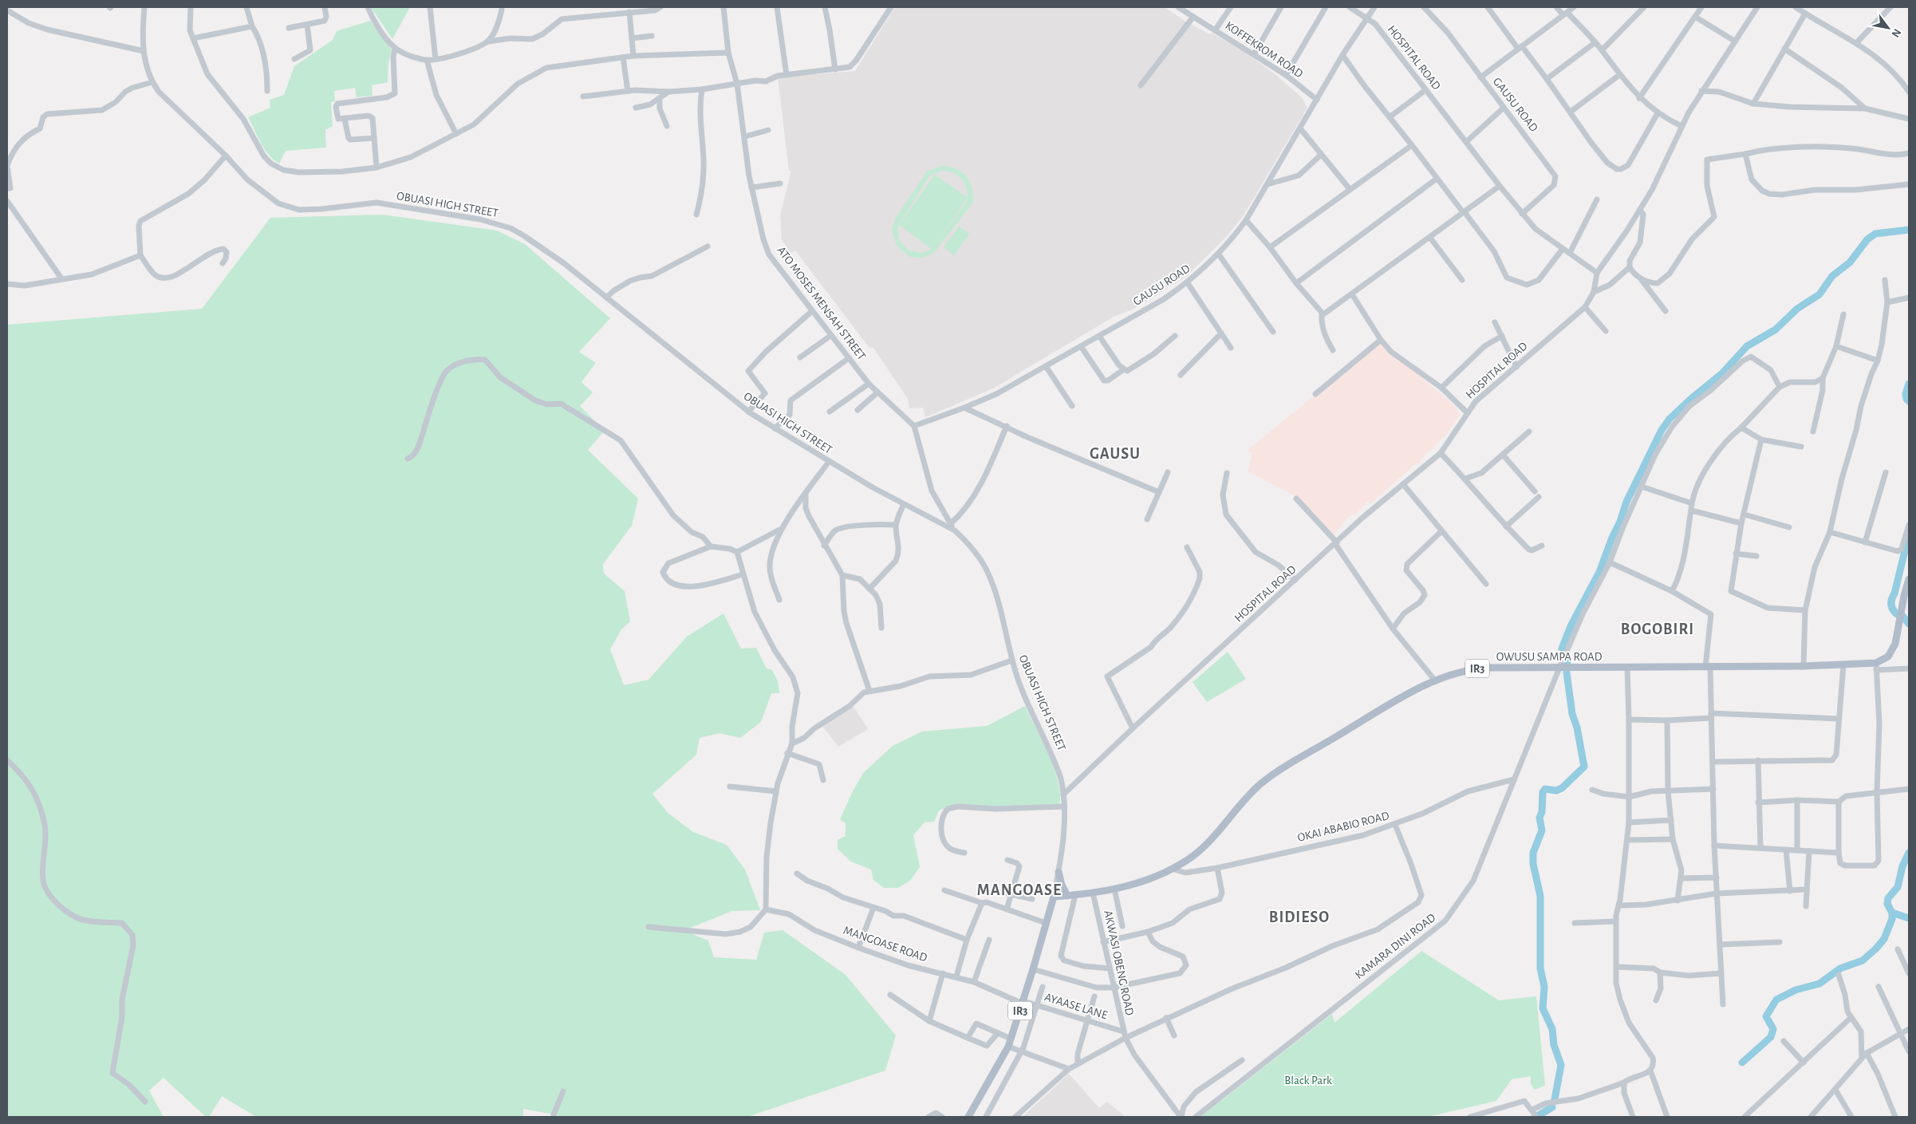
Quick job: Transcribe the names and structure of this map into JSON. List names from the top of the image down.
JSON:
{
  "streets": {
    "main road": ["OBUASI HIGH STREET", "OWUSU SAMPA ROAD", "IR3"],
    "street": [
      "KOFFEKROM ROAD",
      "HOSPITAL ROAD",
      "GAUSU ROAD",
      "ATO MOSES MENSAH STREET",
      "OKAI ABABIO ROAD",
      "MANGOASE ROAD",
      "KAMARA DINI ROAD",
      "AKWASI OBENG ROAD",
      "AYAASE LANE"
    ]
  },
  "crossings": [
    ["KOFFEKROM ROAD", "GAUSU ROAD"],
    ["HOSPITAL ROAD", "GAUSU ROAD"],
    ["HOSPITAL ROAD", "OBUASI HIGH STREET"],
    ["GAUSU ROAD", "ATO MOSES MENSAH STREET"],
    ["OBUASI HIGH STREET", "OWUSU SAMPA ROAD"],
    ["OBUASI HIGH STREET", "MANGOASE ROAD"],
    ["OBUASI HIGH STREET", "AYAASE LANE"],
    ["OWUSU SAMPA ROAD", "OKAI ABABIO ROAD"],
    ["OWUSU SAMPA ROAD", "KAMARA DINI ROAD"],
    ["OWUSU SAMPA ROAD", "AKWASI OBENG ROAD"],
    ["OKAI ABABIO ROAD", "KAMARA DINI ROAD"],
    ["MANGOASE ROAD", "AYAASE LANE"],
    ["AKWASI OBENG ROAD", "AYAASE LANE"]
  ],
  "districts": [
    "GAUSU",
    "BOGOBIRI",
    "MANGOASE",
    "BIDIESO"
  ],
  "parks": ["Black Park"],
  "north": "bottom right"
}
